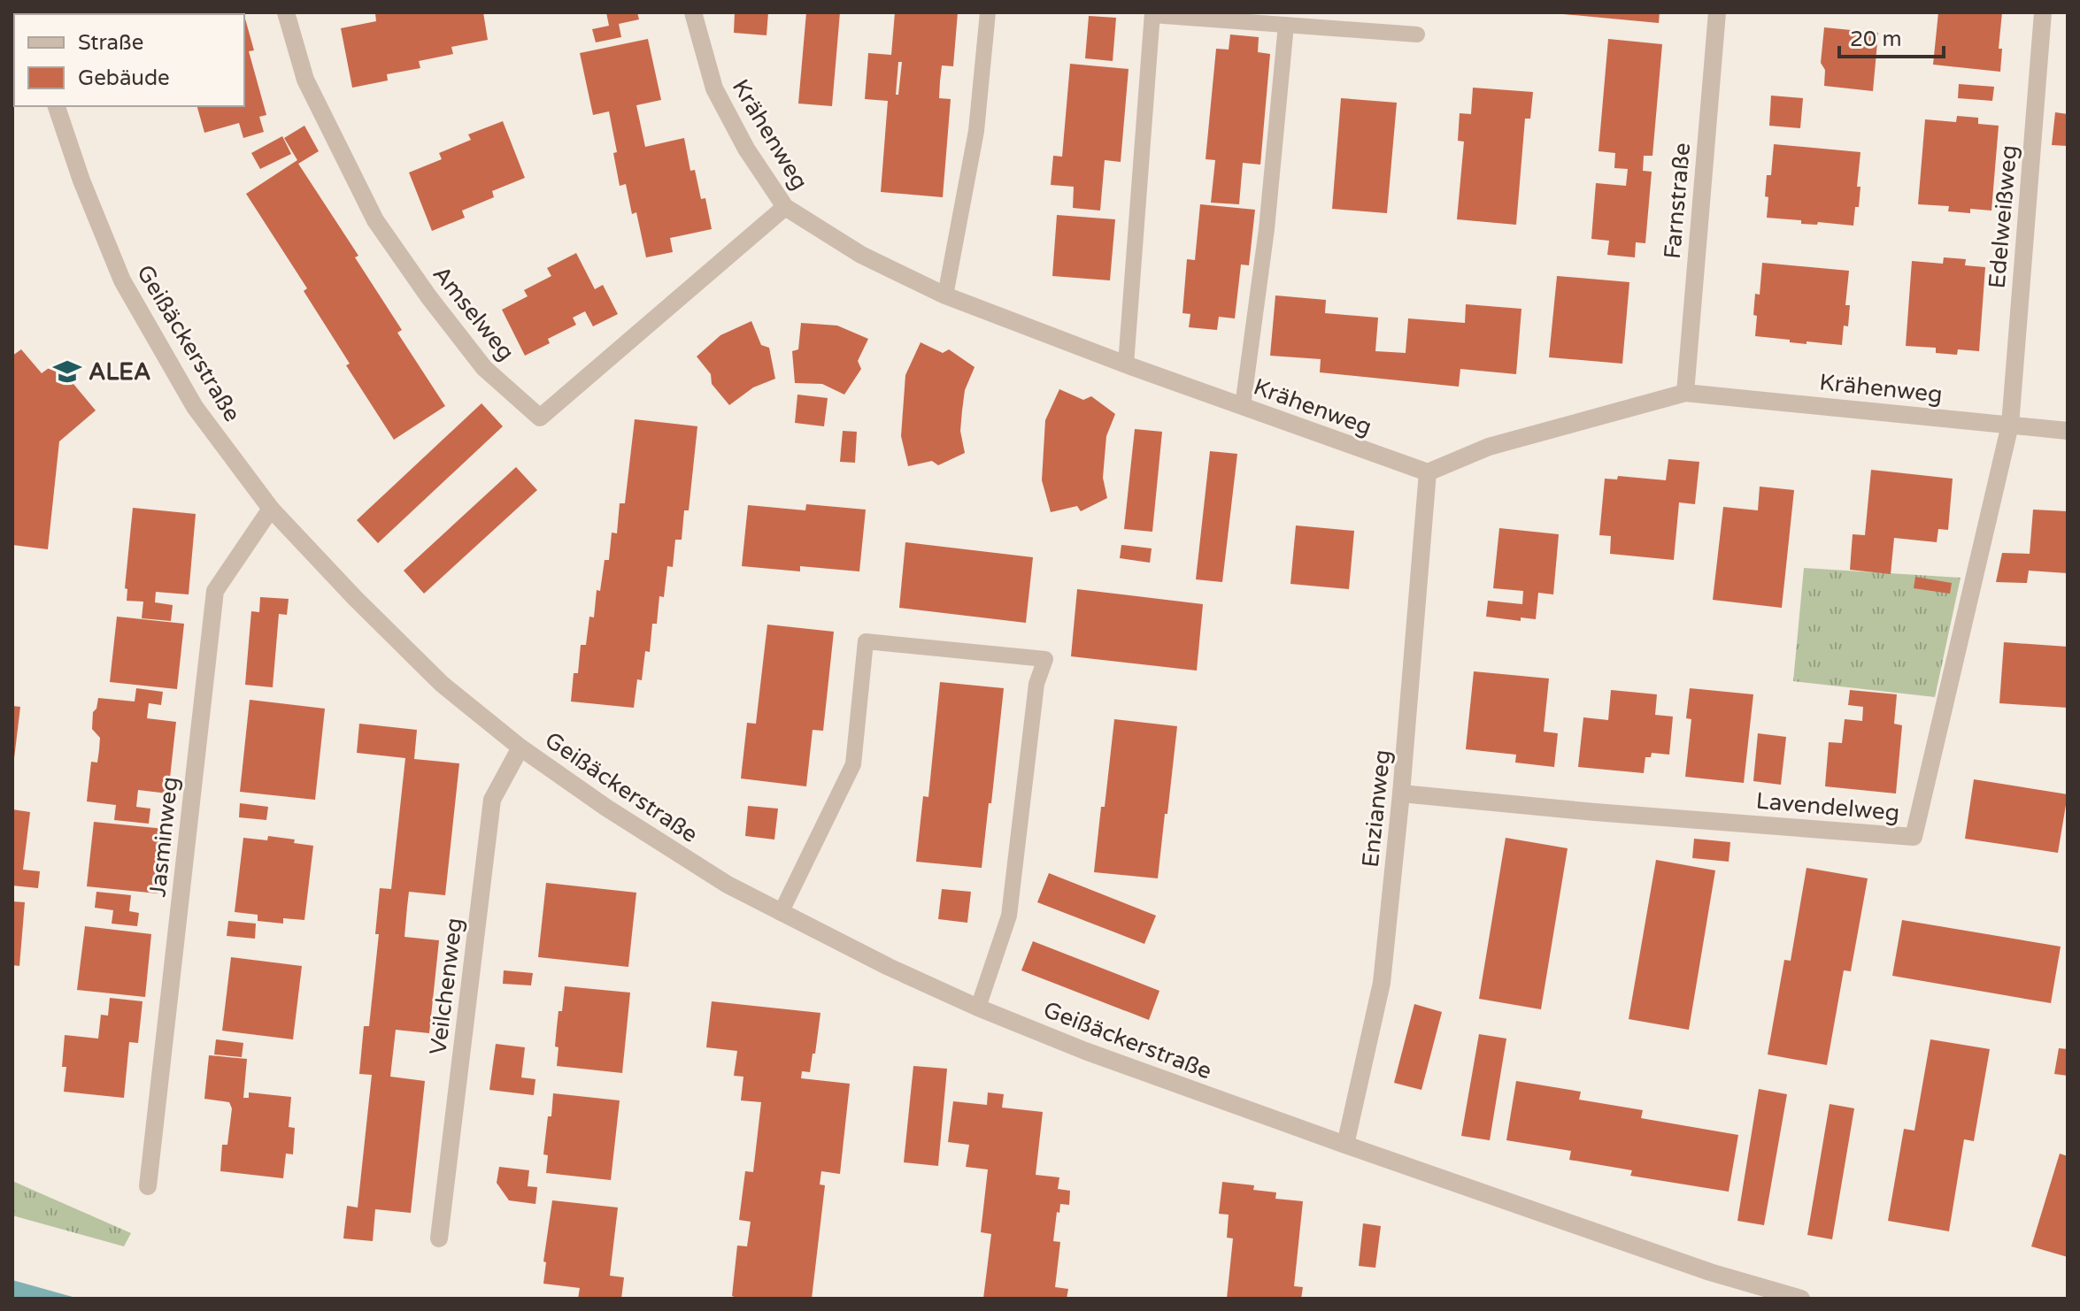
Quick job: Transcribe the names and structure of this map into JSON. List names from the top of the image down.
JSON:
{
  "streets": {
    "street": [
      "Krähenweg",
      "Farnstraße",
      "Edelweißweg",
      "Amselweg",
      "Geißäckerstraße",
      "Lavendelweg",
      "Enzianweg",
      "Jasminweg",
      "Veilchenweg"
    ]
  },
  "crossings": [
    ["Krähenweg", "Farnstraße"],
    ["Krähenweg", "Edelweißweg"],
    ["Krähenweg", "Amselweg"],
    ["Krähenweg", "Lavendelweg"],
    ["Krähenweg", "Enzianweg"],
    ["Edelweißweg", "Lavendelweg"],
    ["Geißäckerstraße", "Enzianweg"],
    ["Geißäckerstraße", "Jasminweg"],
    ["Geißäckerstraße", "Veilchenweg"],
    ["Lavendelweg", "Enzianweg"]
  ],
  "places": {
    "school or university": ["ALEA"]
  },
  "legend": ["Straße", "Gebäude"],
  "scale_bar": "20 m"
}
